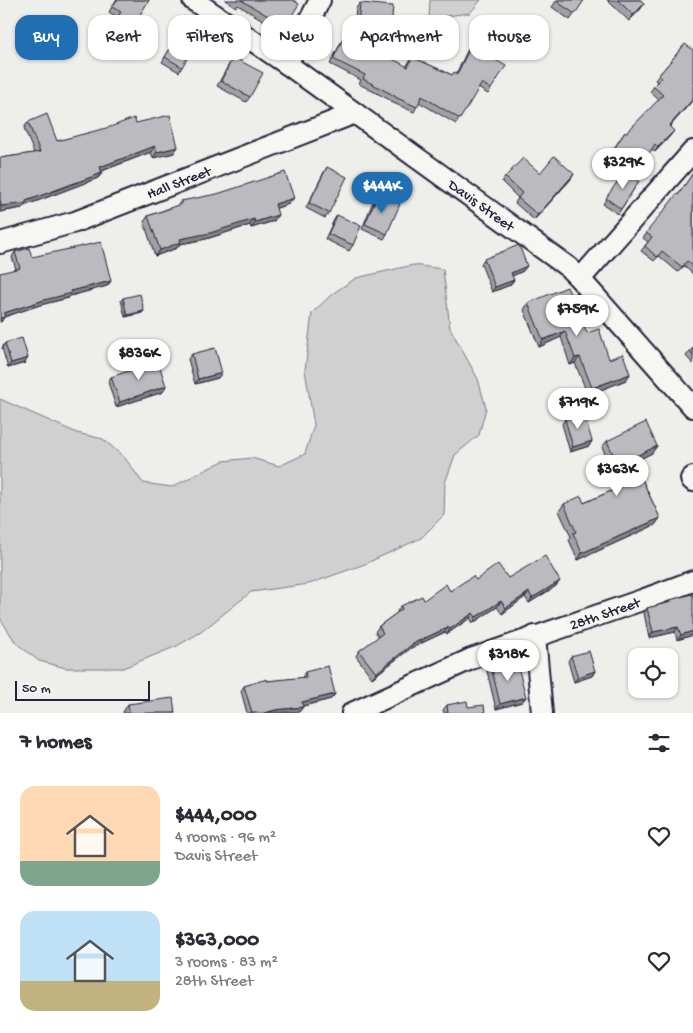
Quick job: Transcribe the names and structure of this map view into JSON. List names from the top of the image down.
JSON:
{
  "streets": {
    "street": ["Hall Street", "Davis Street", "28th Street"]
  },
  "crossings": [
    ["Hall Street", "Davis Street"]
  ],
  "scale_bar": "50 m",
  "page": {
    "chip": [
      "Buy",
      "Rent",
      "Filters",
      "New",
      "Apartment",
      "House"
    ],
    "price": [
      "$329K",
      "$444K",
      "$759K",
      "$836K",
      "$719K",
      "$363K",
      "$318K"
    ],
    "scale": "50 m",
    "heading": "7 homes",
    "list": [
      {
        "name": "$444,000",
        "note": "4 rooms · 96 m² · Davis Street"
      },
      {
        "name": "$363,000",
        "note": "3 rooms · 83 m² · 28th Street"
      }
    ]
  }
}
